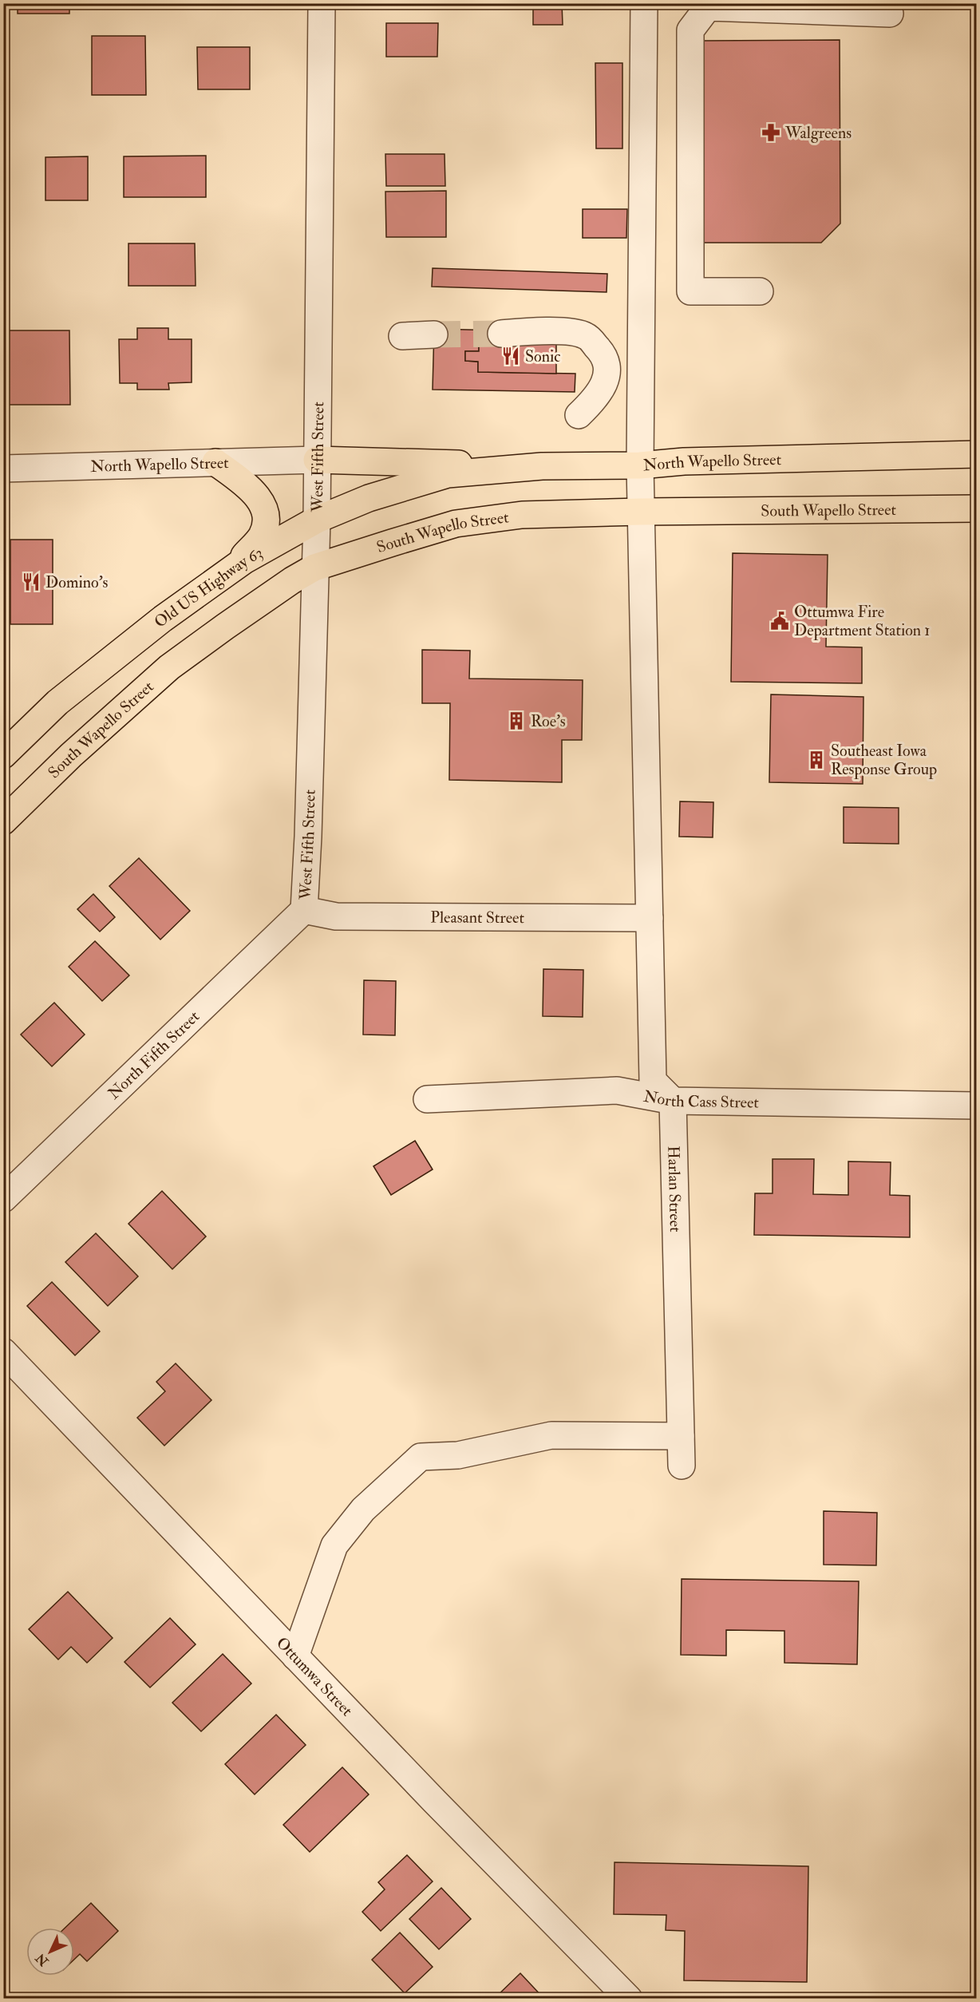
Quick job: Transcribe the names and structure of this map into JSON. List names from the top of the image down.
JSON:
{
  "streets": {
    "highway": ["North Wapello Street", "South Wapello Street", "Old US Highway 63"],
    "street": [
      "West Fifth Street",
      "Pleasant Street",
      "North Fifth Street",
      "North Cass Street",
      "Harlan Street",
      "Ottumwa Street"
    ]
  },
  "crossings": [
    ["West Fifth Street", "North Wapello Street"],
    ["West Fifth Street", "South Wapello Street"],
    ["West Fifth Street", "Old US Highway 63"],
    ["West Fifth Street", "Pleasant Street"],
    ["West Fifth Street", "North Fifth Street"],
    ["North Wapello Street", "Old US Highway 63"],
    ["Pleasant Street", "North Fifth Street"],
    ["North Cass Street", "Harlan Street"]
  ],
  "places": {
    "pharmacy": ["Walgreens"],
    "restaurant": ["Sonic", "Domino's"],
    "public building": ["Ottumwa Fire Department Station 1"],
    "building": ["Roe's", "Southeast Iowa Response Group"]
  },
  "north": "bottom left"
}
